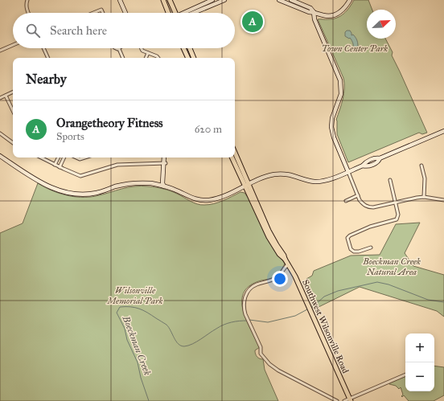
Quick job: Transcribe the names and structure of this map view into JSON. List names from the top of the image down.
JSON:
{
  "streets": {
    "main road": ["Southwest Wilsonville Road"]
  },
  "water": ["Boeckman Creek"],
  "parks": ["Town Center Park", "Boeckman Creek Natural Area", "Wilsonville Memorial Park"],
  "north": "top right",
  "page": {
    "pins": "A",
    "search": "Search here",
    "heading": "Nearby",
    "list": [
      {
        "mark": "A",
        "name": "Orangetheory Fitness",
        "note": "Sports",
        "value": "620 m"
      }
    ],
    "map_buttons": ["+", "−"]
  }
}
